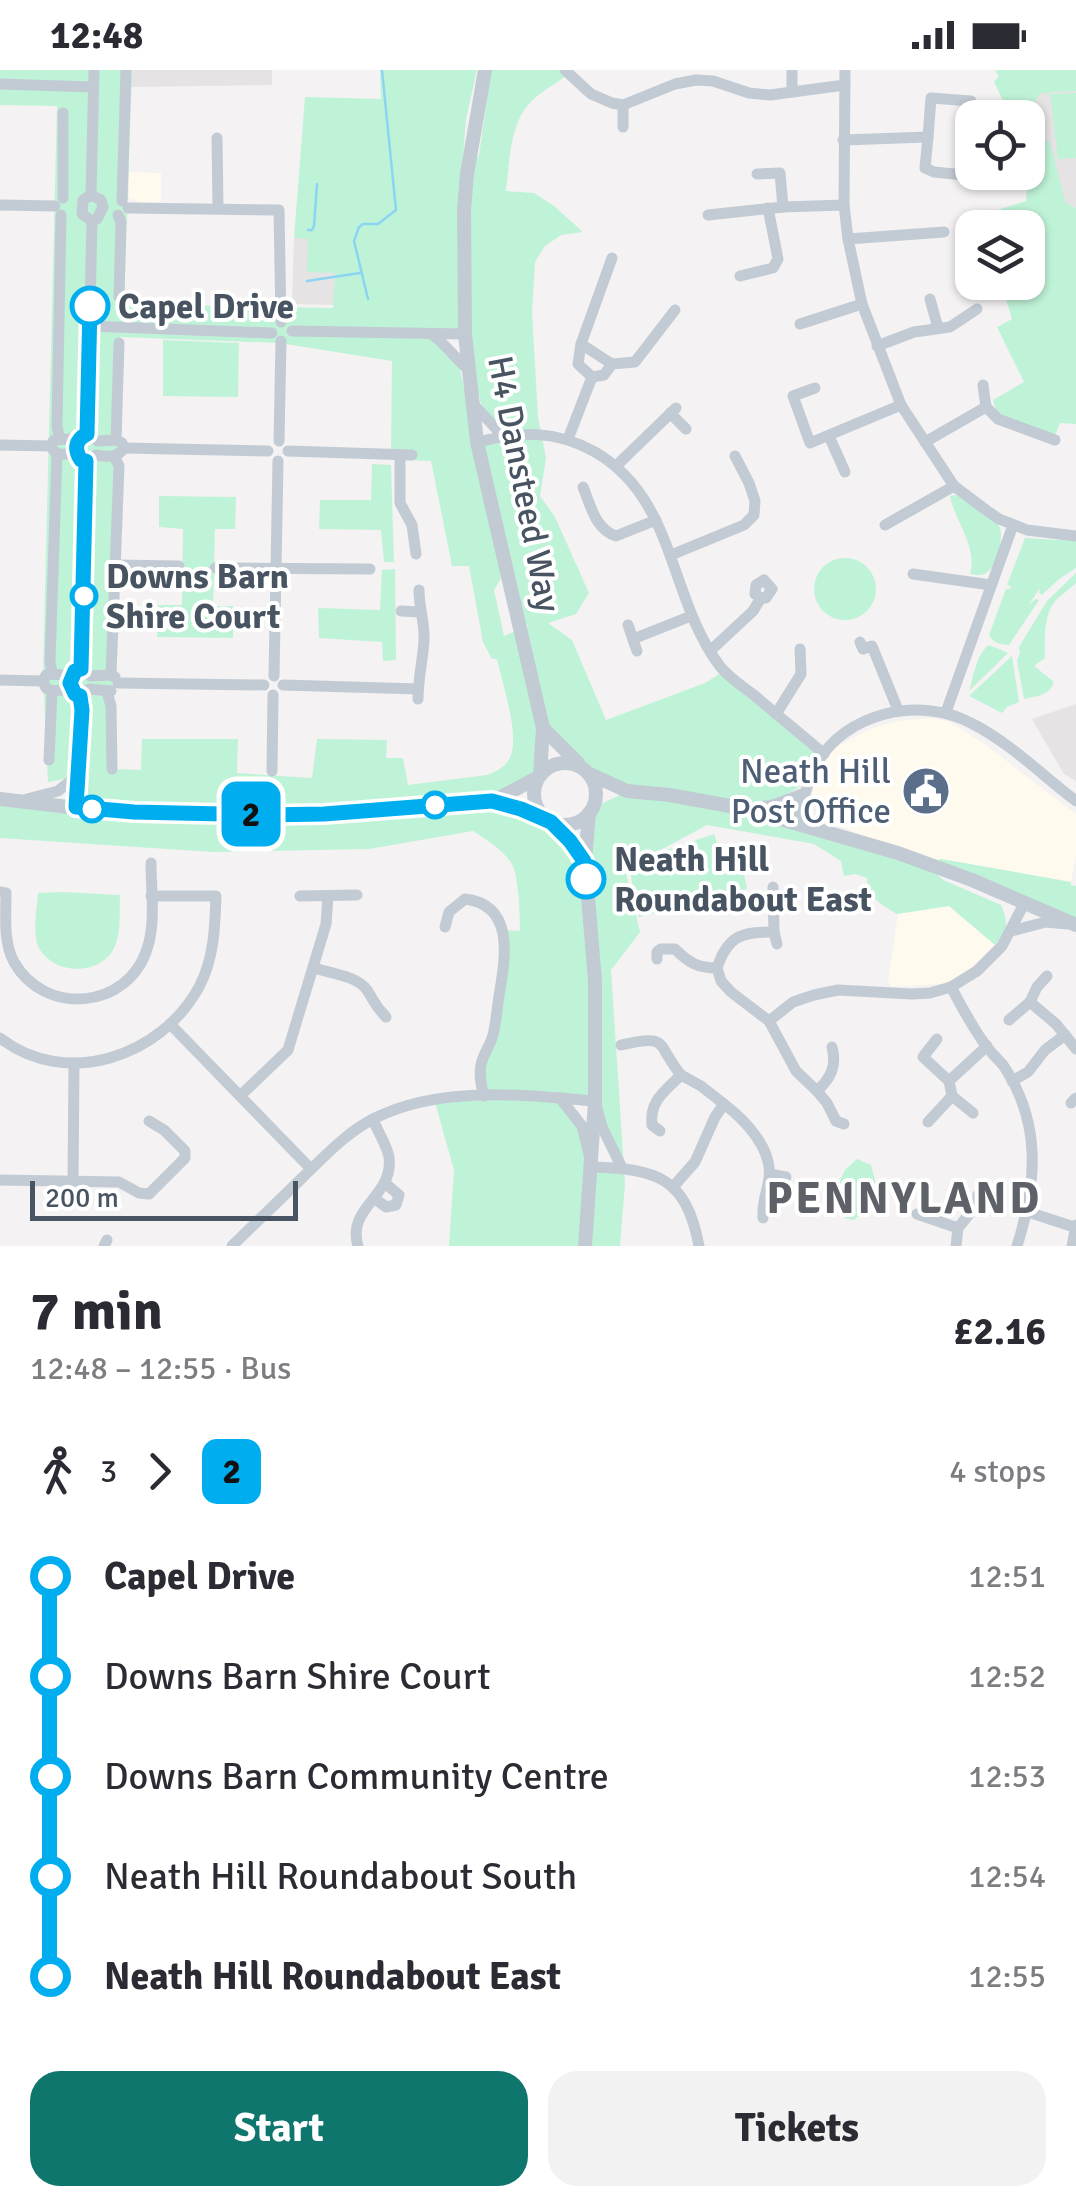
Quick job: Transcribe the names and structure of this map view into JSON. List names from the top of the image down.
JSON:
{
  "streets": {
    "street": ["H4 Dansteed Way"]
  },
  "districts": ["PENNYLAND"],
  "places": {
    "other": ["Capel Drive", "Downs Barn Shire Court", "Neath Hill Roundabout East"],
    "public building": ["Neath Hill Post Office"]
  },
  "lines": ["bus line 2"],
  "scale_bar": "200 m",
  "page": {
    "status": "12:48",
    "on_map": "2",
    "scale": "200 m",
    "heading": ["7 min", "12:48 – 12:55 · Bus", "£2.16"],
    "legs": ["3", "2", "4 stops"],
    "list": [
      {
        "name": "Capel Drive",
        "value": "12:51"
      },
      {
        "name": "Downs Barn Shire Court",
        "value": "12:52"
      },
      {
        "name": "Downs Barn Community Centre",
        "value": "12:53"
      },
      {
        "name": "Neath Hill Roundabout South",
        "value": "12:54"
      },
      {
        "name": "Neath Hill Roundabout East",
        "value": "12:55"
      }
    ],
    "buttons": ["Start", "Tickets"]
  }
}
